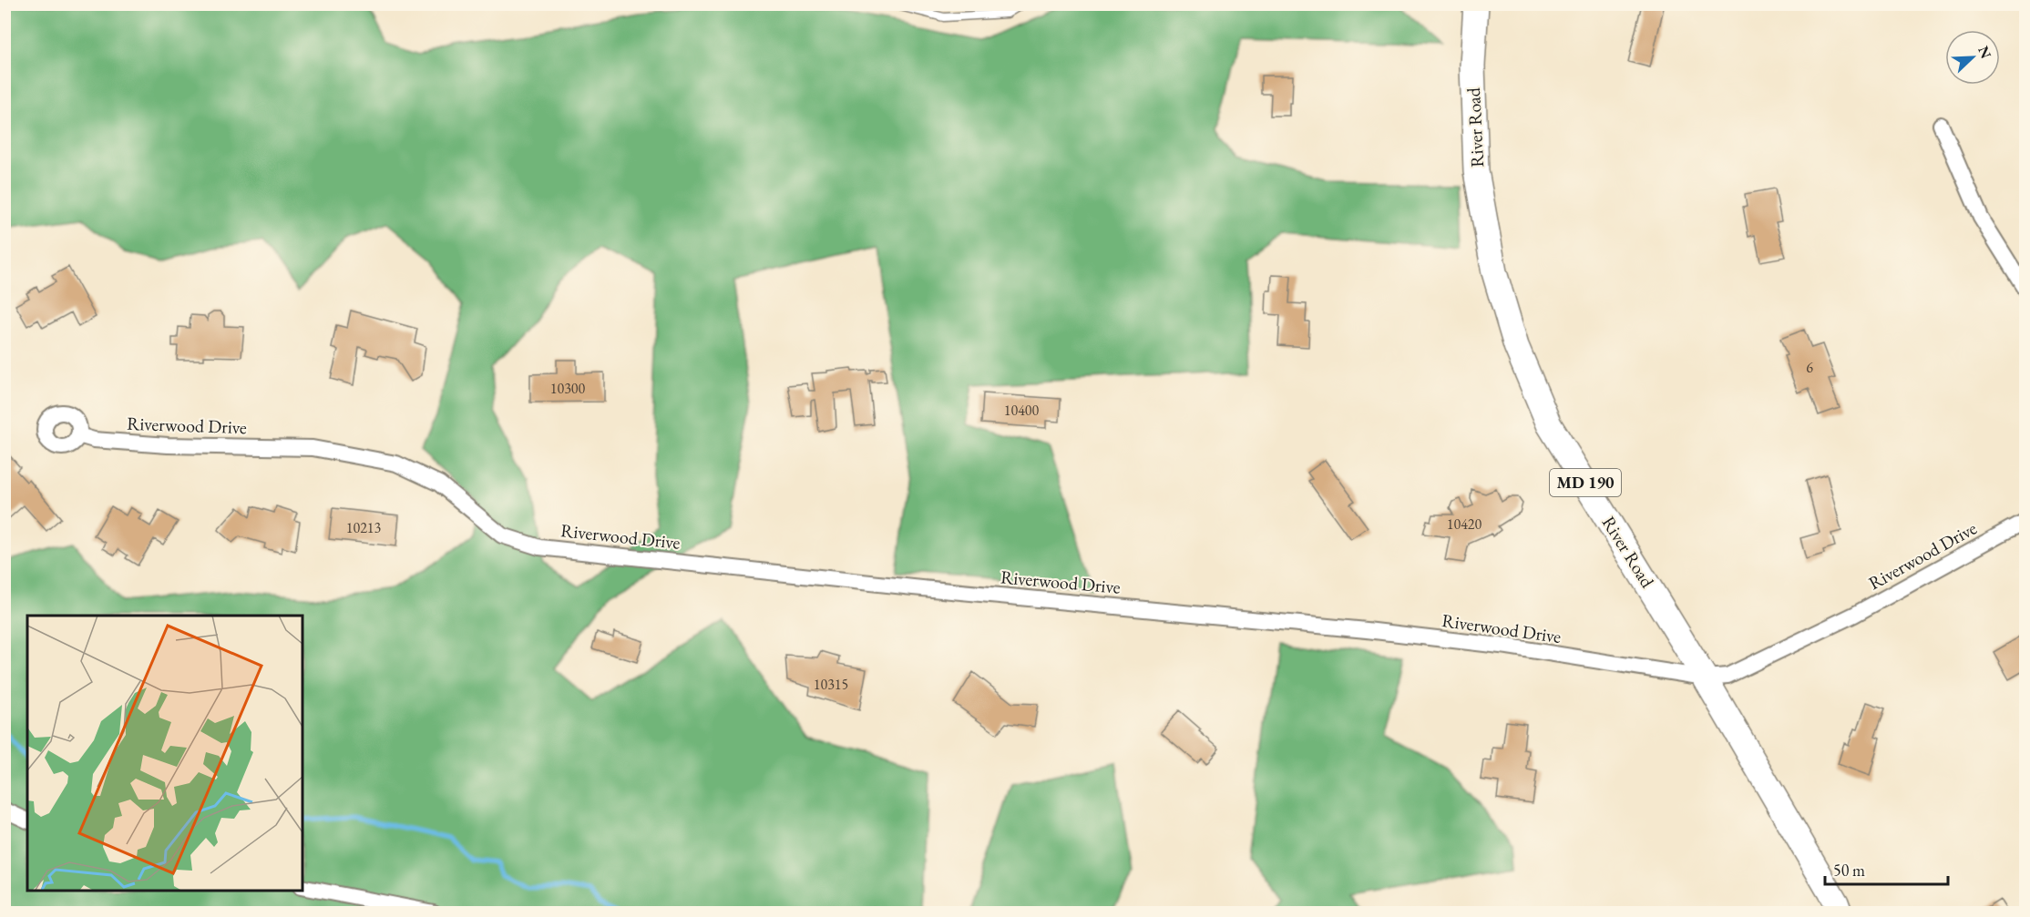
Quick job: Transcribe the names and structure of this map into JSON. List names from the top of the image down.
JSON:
{
  "streets": {
    "main road": ["River Road", "MD 190"],
    "street": ["Riverwood Drive"]
  },
  "crossings": [
    ["River Road", "Riverwood Drive"]
  ],
  "house_numbers": [
    "6",
    "10300",
    "10400",
    "10420",
    "10213",
    "10315"
  ],
  "scale_bar": "50 m",
  "north": "top right"
}
